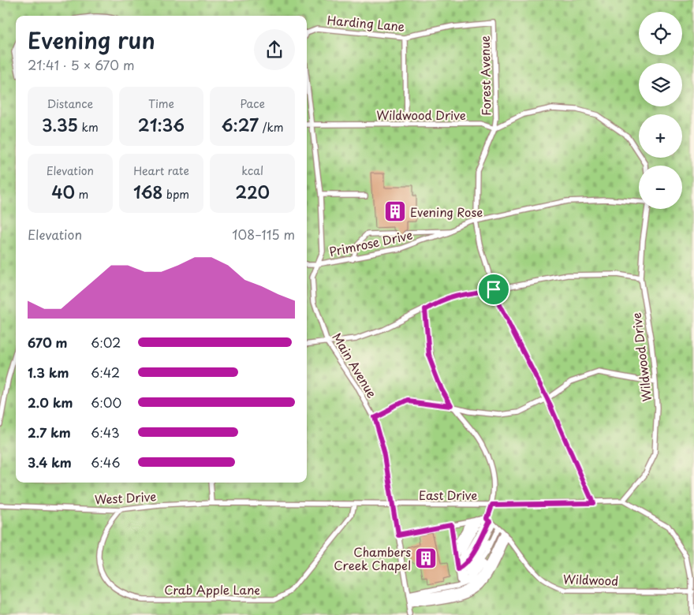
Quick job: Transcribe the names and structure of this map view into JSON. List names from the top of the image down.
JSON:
{
  "streets": {
    "lane": [
      "Harding Lane",
      "Forest Avenue",
      "Wildwood Drive",
      "Primrose Drive",
      "Main Avenue",
      "East Drive",
      "West Drive",
      "Wildwood",
      "Crab Apple Lane"
    ]
  },
  "crossings": [
    ["Harding Lane", "Forest Avenue"],
    ["Forest Avenue", "Wildwood Drive"],
    ["Forest Avenue", "Primrose Drive"],
    ["Forest Avenue", "East Drive"],
    ["Wildwood Drive", "Main Avenue"],
    ["Wildwood Drive", "East Drive"],
    ["Primrose Drive", "Main Avenue"],
    ["Main Avenue", "East Drive"],
    ["Main Avenue", "West Drive"],
    ["East Drive", "West Drive"],
    ["West Drive", "Crab Apple Lane"]
  ],
  "places": {
    "building": ["Evening Rose", "Chambers Creek Chapel"]
  },
  "page": {
    "map_buttons": ["+", "−"],
    "heading": ["Evening run", "21:41 · 5 × 670 m"],
    "stats": [
      ["Distance", "3.35 km"],
      ["Time", "21:36"],
      ["Pace", "6:27 /km"],
      ["Elevation", "40 m"],
      ["Heart rate", "168 bpm"],
      ["kcal", "220"]
    ],
    "chart": ["Elevation", "108–115 m"],
    "list": [
      {
        "name": "670 m",
        "note": "6:02"
      },
      {
        "name": "1.3 km",
        "note": "6:42"
      },
      {
        "name": "2.0 km",
        "note": "6:00"
      },
      {
        "name": "2.7 km",
        "note": "6:43"
      },
      {
        "name": "3.4 km",
        "note": "6:46"
      }
    ]
  }
}
